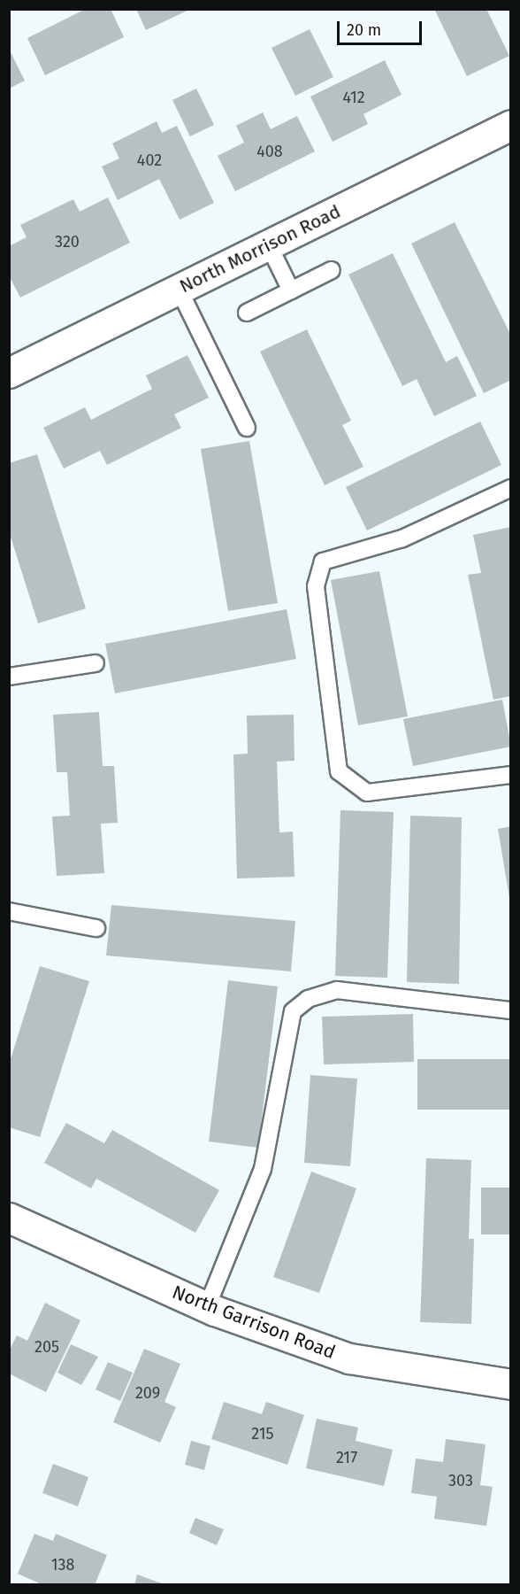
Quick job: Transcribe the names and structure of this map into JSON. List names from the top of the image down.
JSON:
{
  "streets": {
    "street": ["North Morrison Road", "North Garrison Road"]
  },
  "house_numbers": [
    "412",
    "408",
    "402",
    "320",
    "205",
    "209",
    "215",
    "217",
    "303",
    "138"
  ],
  "scale_bar": "20 m"
}
